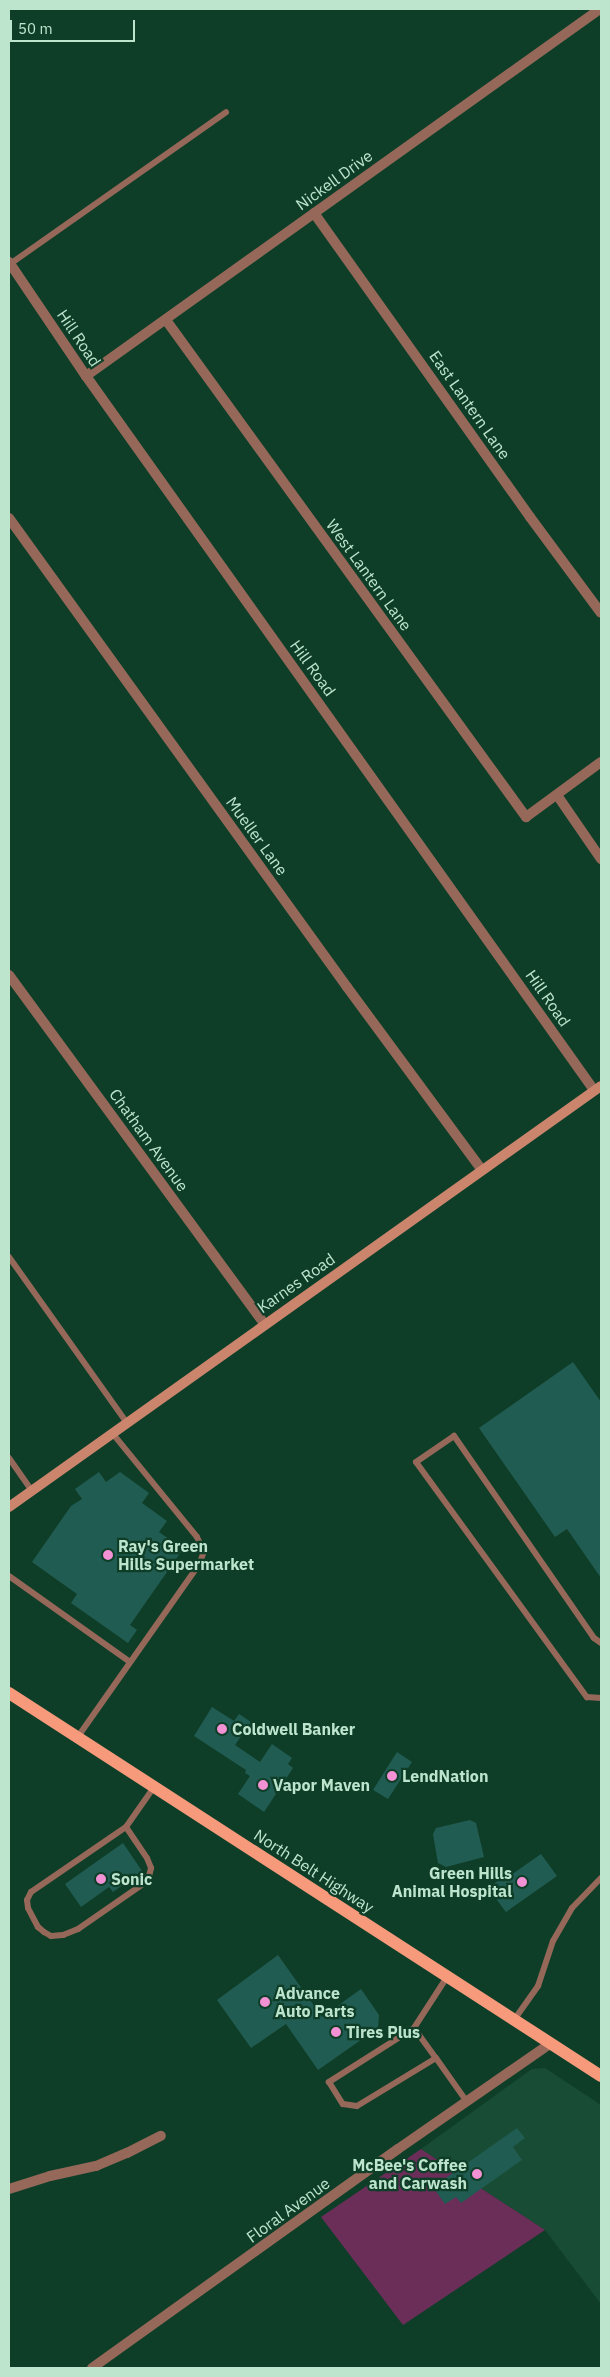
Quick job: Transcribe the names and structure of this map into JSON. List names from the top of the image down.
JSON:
{
  "streets": {
    "main road": ["North Belt Highway"],
    "street": [
      "Nickell Drive",
      "Hill Road",
      "East Lantern Lane",
      "West Lantern Lane",
      "Mueller Lane",
      "Chatham Avenue",
      "Karnes Road",
      "Floral Avenue"
    ]
  },
  "crossings": [
    ["Nickell Drive", "Hill Road"],
    ["Nickell Drive", "East Lantern Lane"],
    ["Nickell Drive", "West Lantern Lane"],
    ["Hill Road", "Karnes Road"],
    ["Mueller Lane", "Karnes Road"],
    ["Chatham Avenue", "Karnes Road"],
    ["North Belt Highway", "Floral Avenue"]
  ],
  "places": [
    "Ray's Green Hills Supermarket",
    "Coldwell Banker",
    "LendNation",
    "Vapor Maven",
    "Sonic",
    "Green Hills Animal Hospital",
    "Advance Auto Parts",
    "Tires Plus",
    "McBee's Coffee and Carwash"
  ],
  "scale_bar": "50 m"
}
